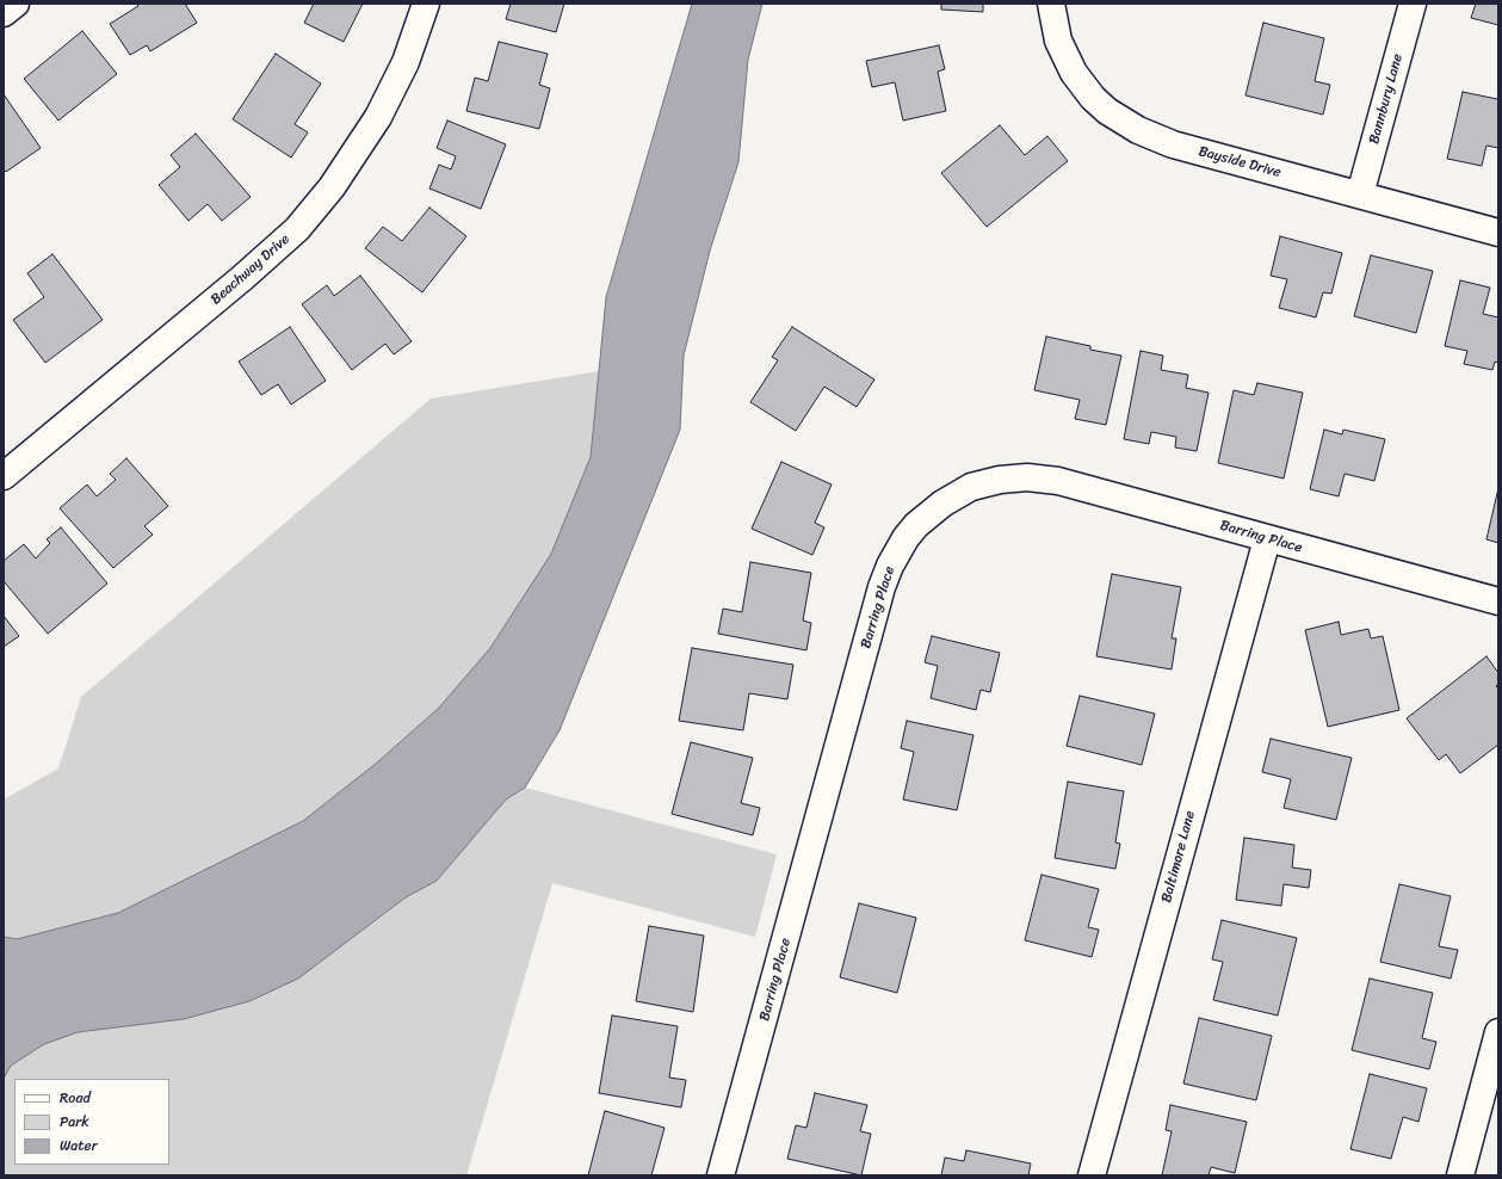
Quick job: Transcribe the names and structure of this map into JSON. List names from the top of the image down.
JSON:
{
  "streets": {
    "street": [
      "Bannbury Lane",
      "Bayside Drive",
      "Beachway Drive",
      "Barring Place",
      "Baltimore Lane"
    ]
  },
  "crossings": [
    ["Bannbury Lane", "Bayside Drive"],
    ["Barring Place", "Baltimore Lane"]
  ],
  "legend": ["Road", "Park", "Water"]
}
